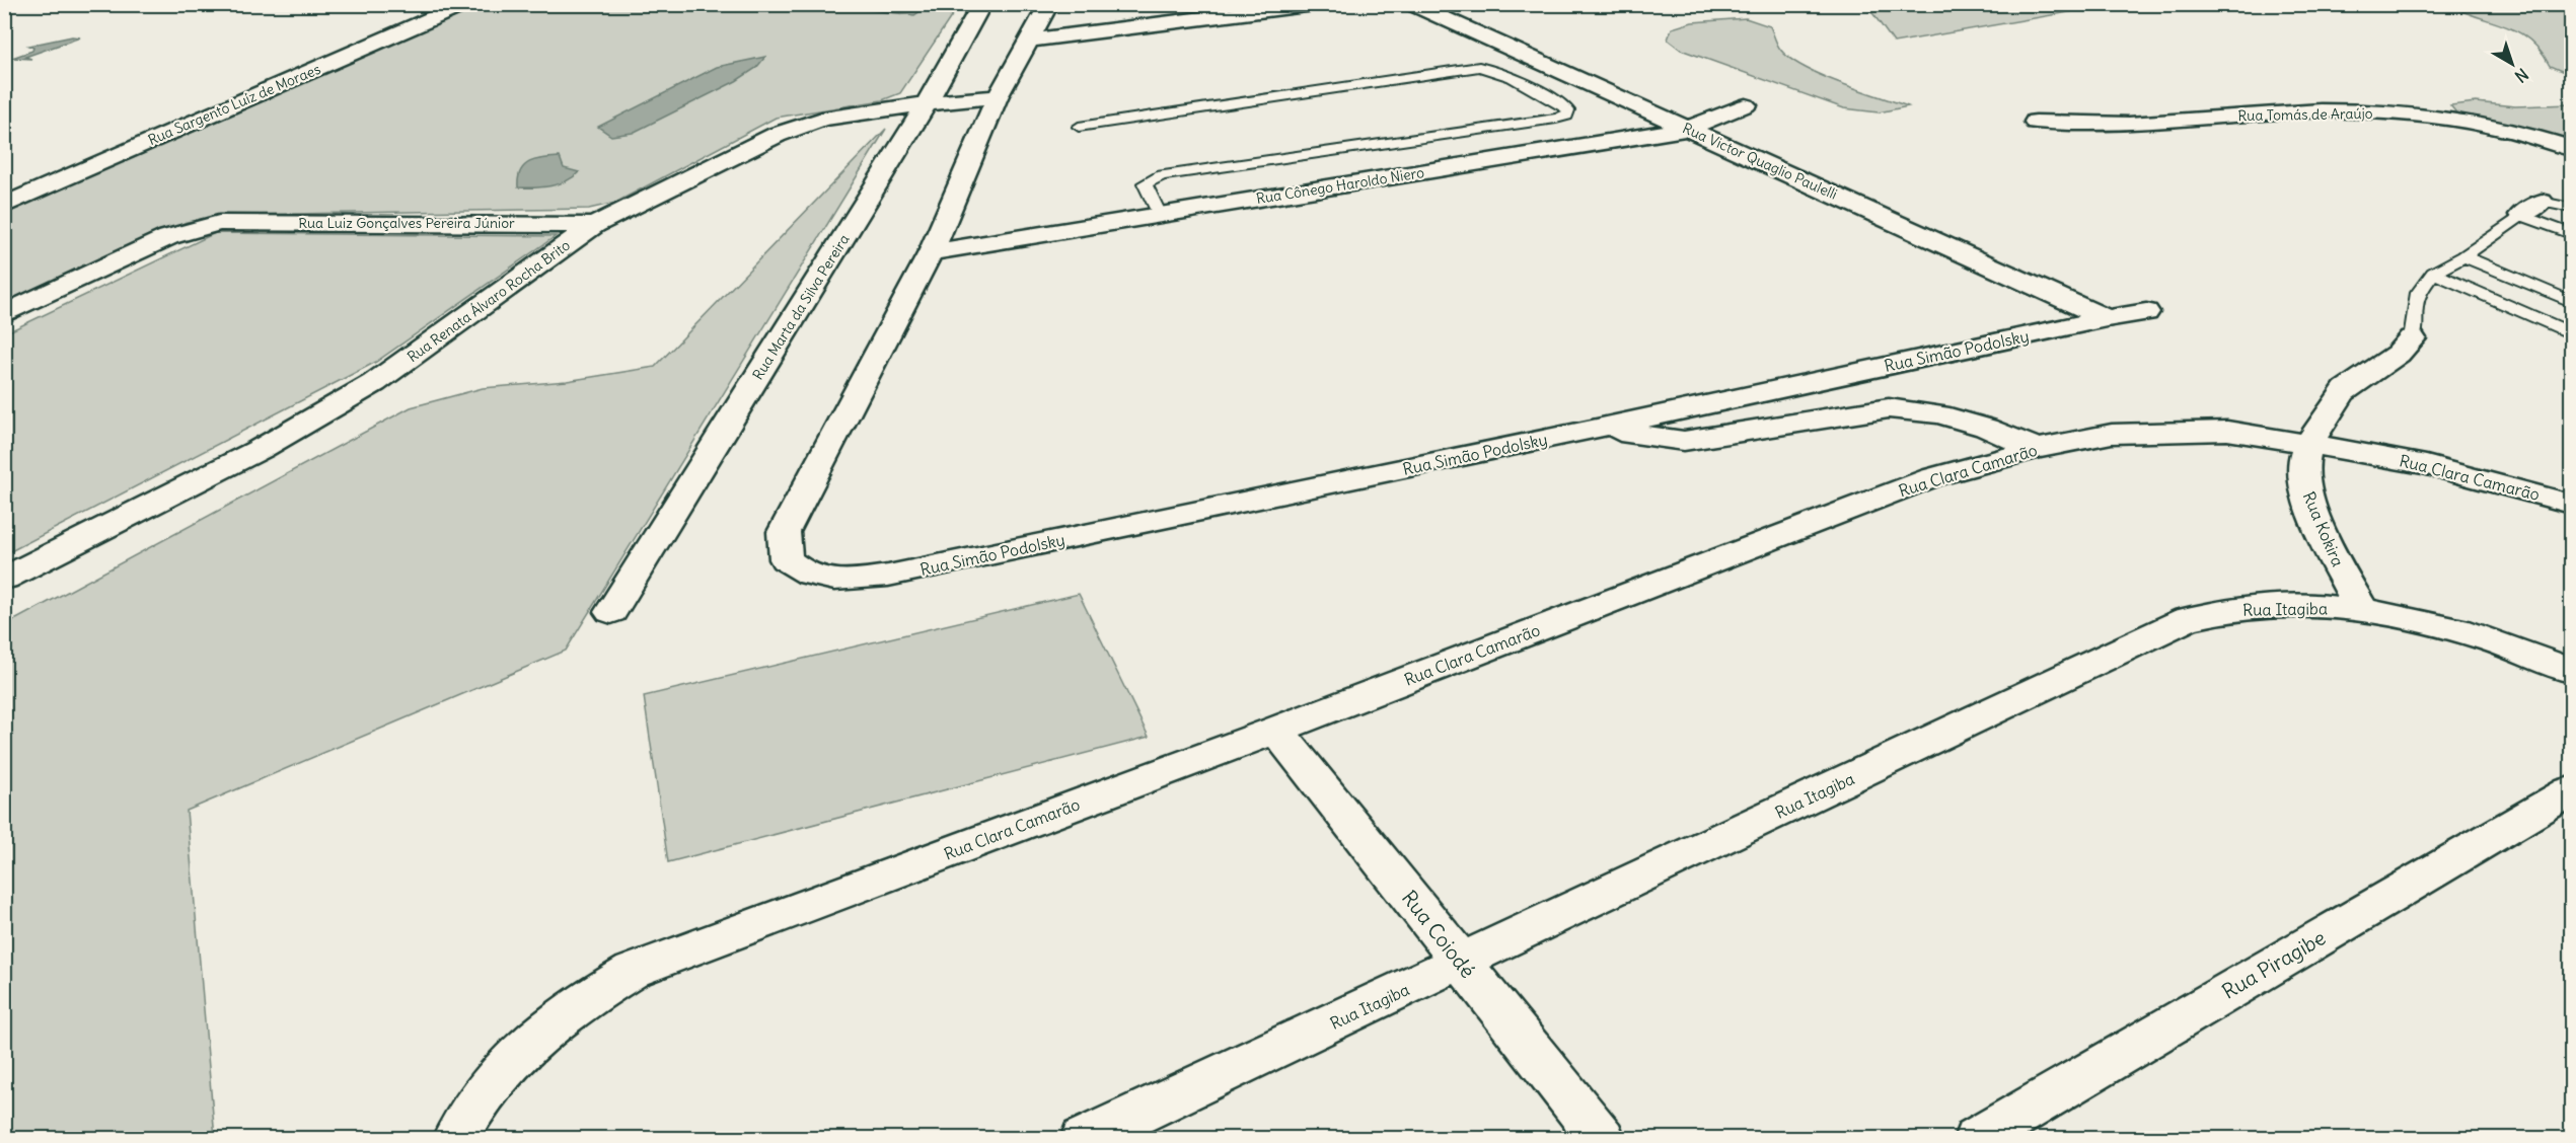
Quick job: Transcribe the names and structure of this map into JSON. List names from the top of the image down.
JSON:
{
  "streets": {
    "street": [
      "Rua Sargento Luíz de Moraes",
      "Rua Tomás de Araújo",
      "Rua Victor Quaglio Paulelli",
      "Rua Cônego Haroldo Niero",
      "Rua Luiz Gonçalves Pereira Júnior",
      "Rua Renata Álvaro Rocha Brito",
      "Rua Marta da Silva Pereira",
      "Rua Simão Podolsky",
      "Rua Clara Camarão",
      "Rua Kokira",
      "Rua Itagiba",
      "Rua Coiodé",
      "Rua Piragibe"
    ]
  },
  "crossings": [
    ["Rua Victor Quaglio Paulelli", "Rua Cônego Haroldo Niero"],
    ["Rua Victor Quaglio Paulelli", "Rua Simão Podolsky"],
    ["Rua Cônego Haroldo Niero", "Rua Simão Podolsky"],
    ["Rua Luiz Gonçalves Pereira Júnior", "Rua Renata Álvaro Rocha Brito"],
    ["Rua Renata Álvaro Rocha Brito", "Rua Marta da Silva Pereira"],
    ["Rua Clara Camarão", "Rua Kokira"],
    ["Rua Clara Camarão", "Rua Coiodé"],
    ["Rua Kokira", "Rua Itagiba"],
    ["Rua Itagiba", "Rua Coiodé"]
  ],
  "north": "bottom right"
}
